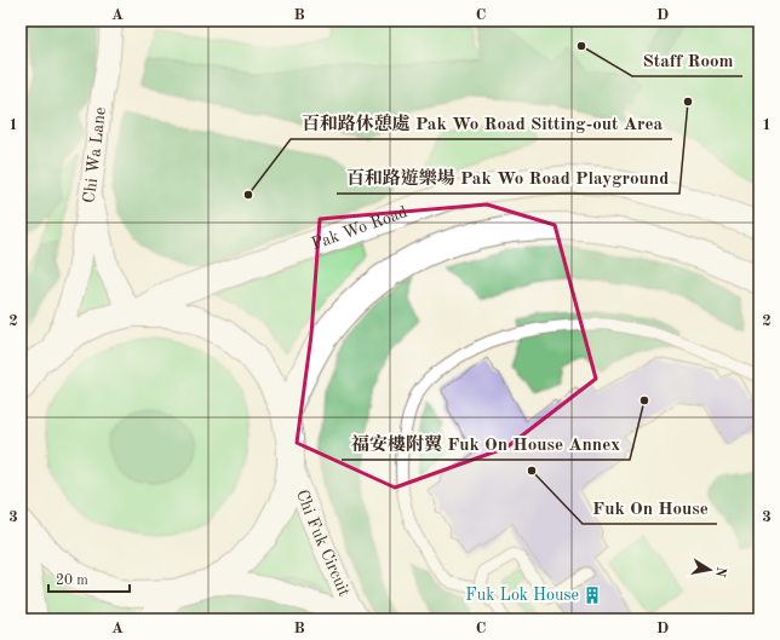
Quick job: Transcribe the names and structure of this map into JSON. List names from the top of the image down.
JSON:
{
  "streets": {
    "main road": ["Pak Wo Road"],
    "street": ["Chi Wa Lane", "Chi Fuk Circuit"]
  },
  "crossings": [
    ["Chi Wa Lane", "Pak Wo Road"],
    ["Pak Wo Road", "Chi Fuk Circuit"]
  ],
  "places": {
    "other": [
      "Staff Room",
      "百和路遊樂場 Pak Wo Road Playground",
      "百和路休憩處 Pak Wo Road Sitting-out Area",
      "福安樓附翼 Fuk On House Annex",
      "Fuk On House"
    ],
    "building": ["Fuk Lok House"]
  },
  "scale_bar": "20 m",
  "north": "right",
  "grid": {
    "columns": [
      "A",
      "B",
      "C",
      "D"
    ],
    "rows": ["1", "2", "3"]
  }
}
